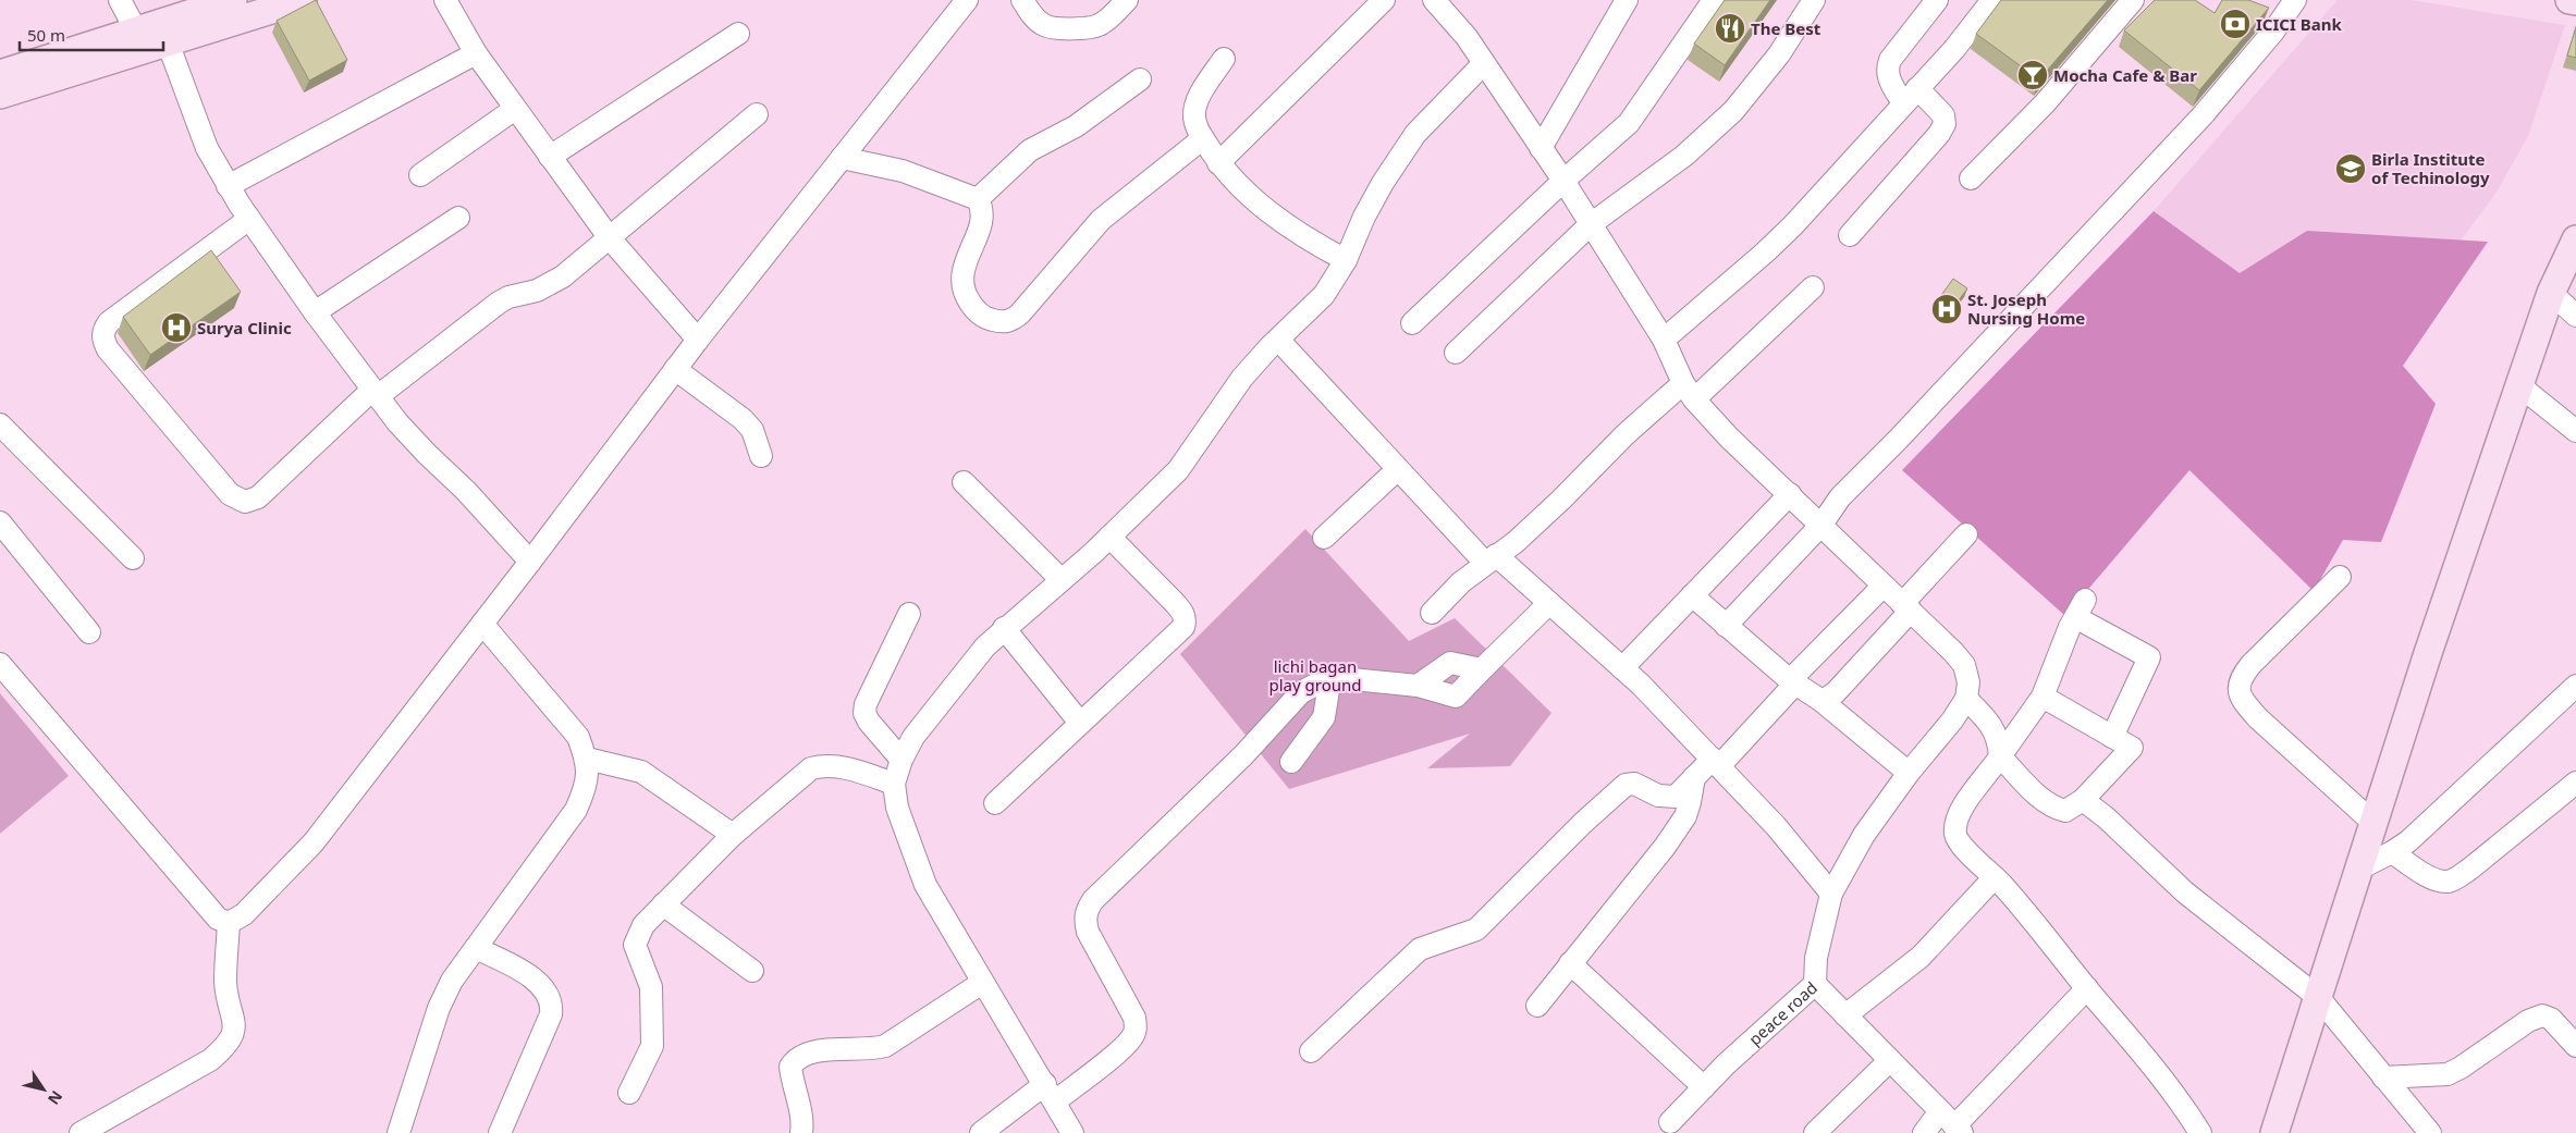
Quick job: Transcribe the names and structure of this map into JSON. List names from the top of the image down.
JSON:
{
  "streets": {
    "street": ["peace road"]
  },
  "parks": ["lichi bagan play ground"],
  "places": {
    "bank": ["ICICI Bank"],
    "restaurant": ["The Best"],
    "bar": ["Mocha Cafe & Bar"],
    "school or university": ["Birla Institute of Techinology"],
    "hospital": ["St. Joseph Nursing Home", "Surya Clinic"]
  },
  "scale_bar": "50 m",
  "north": "bottom right"
}
